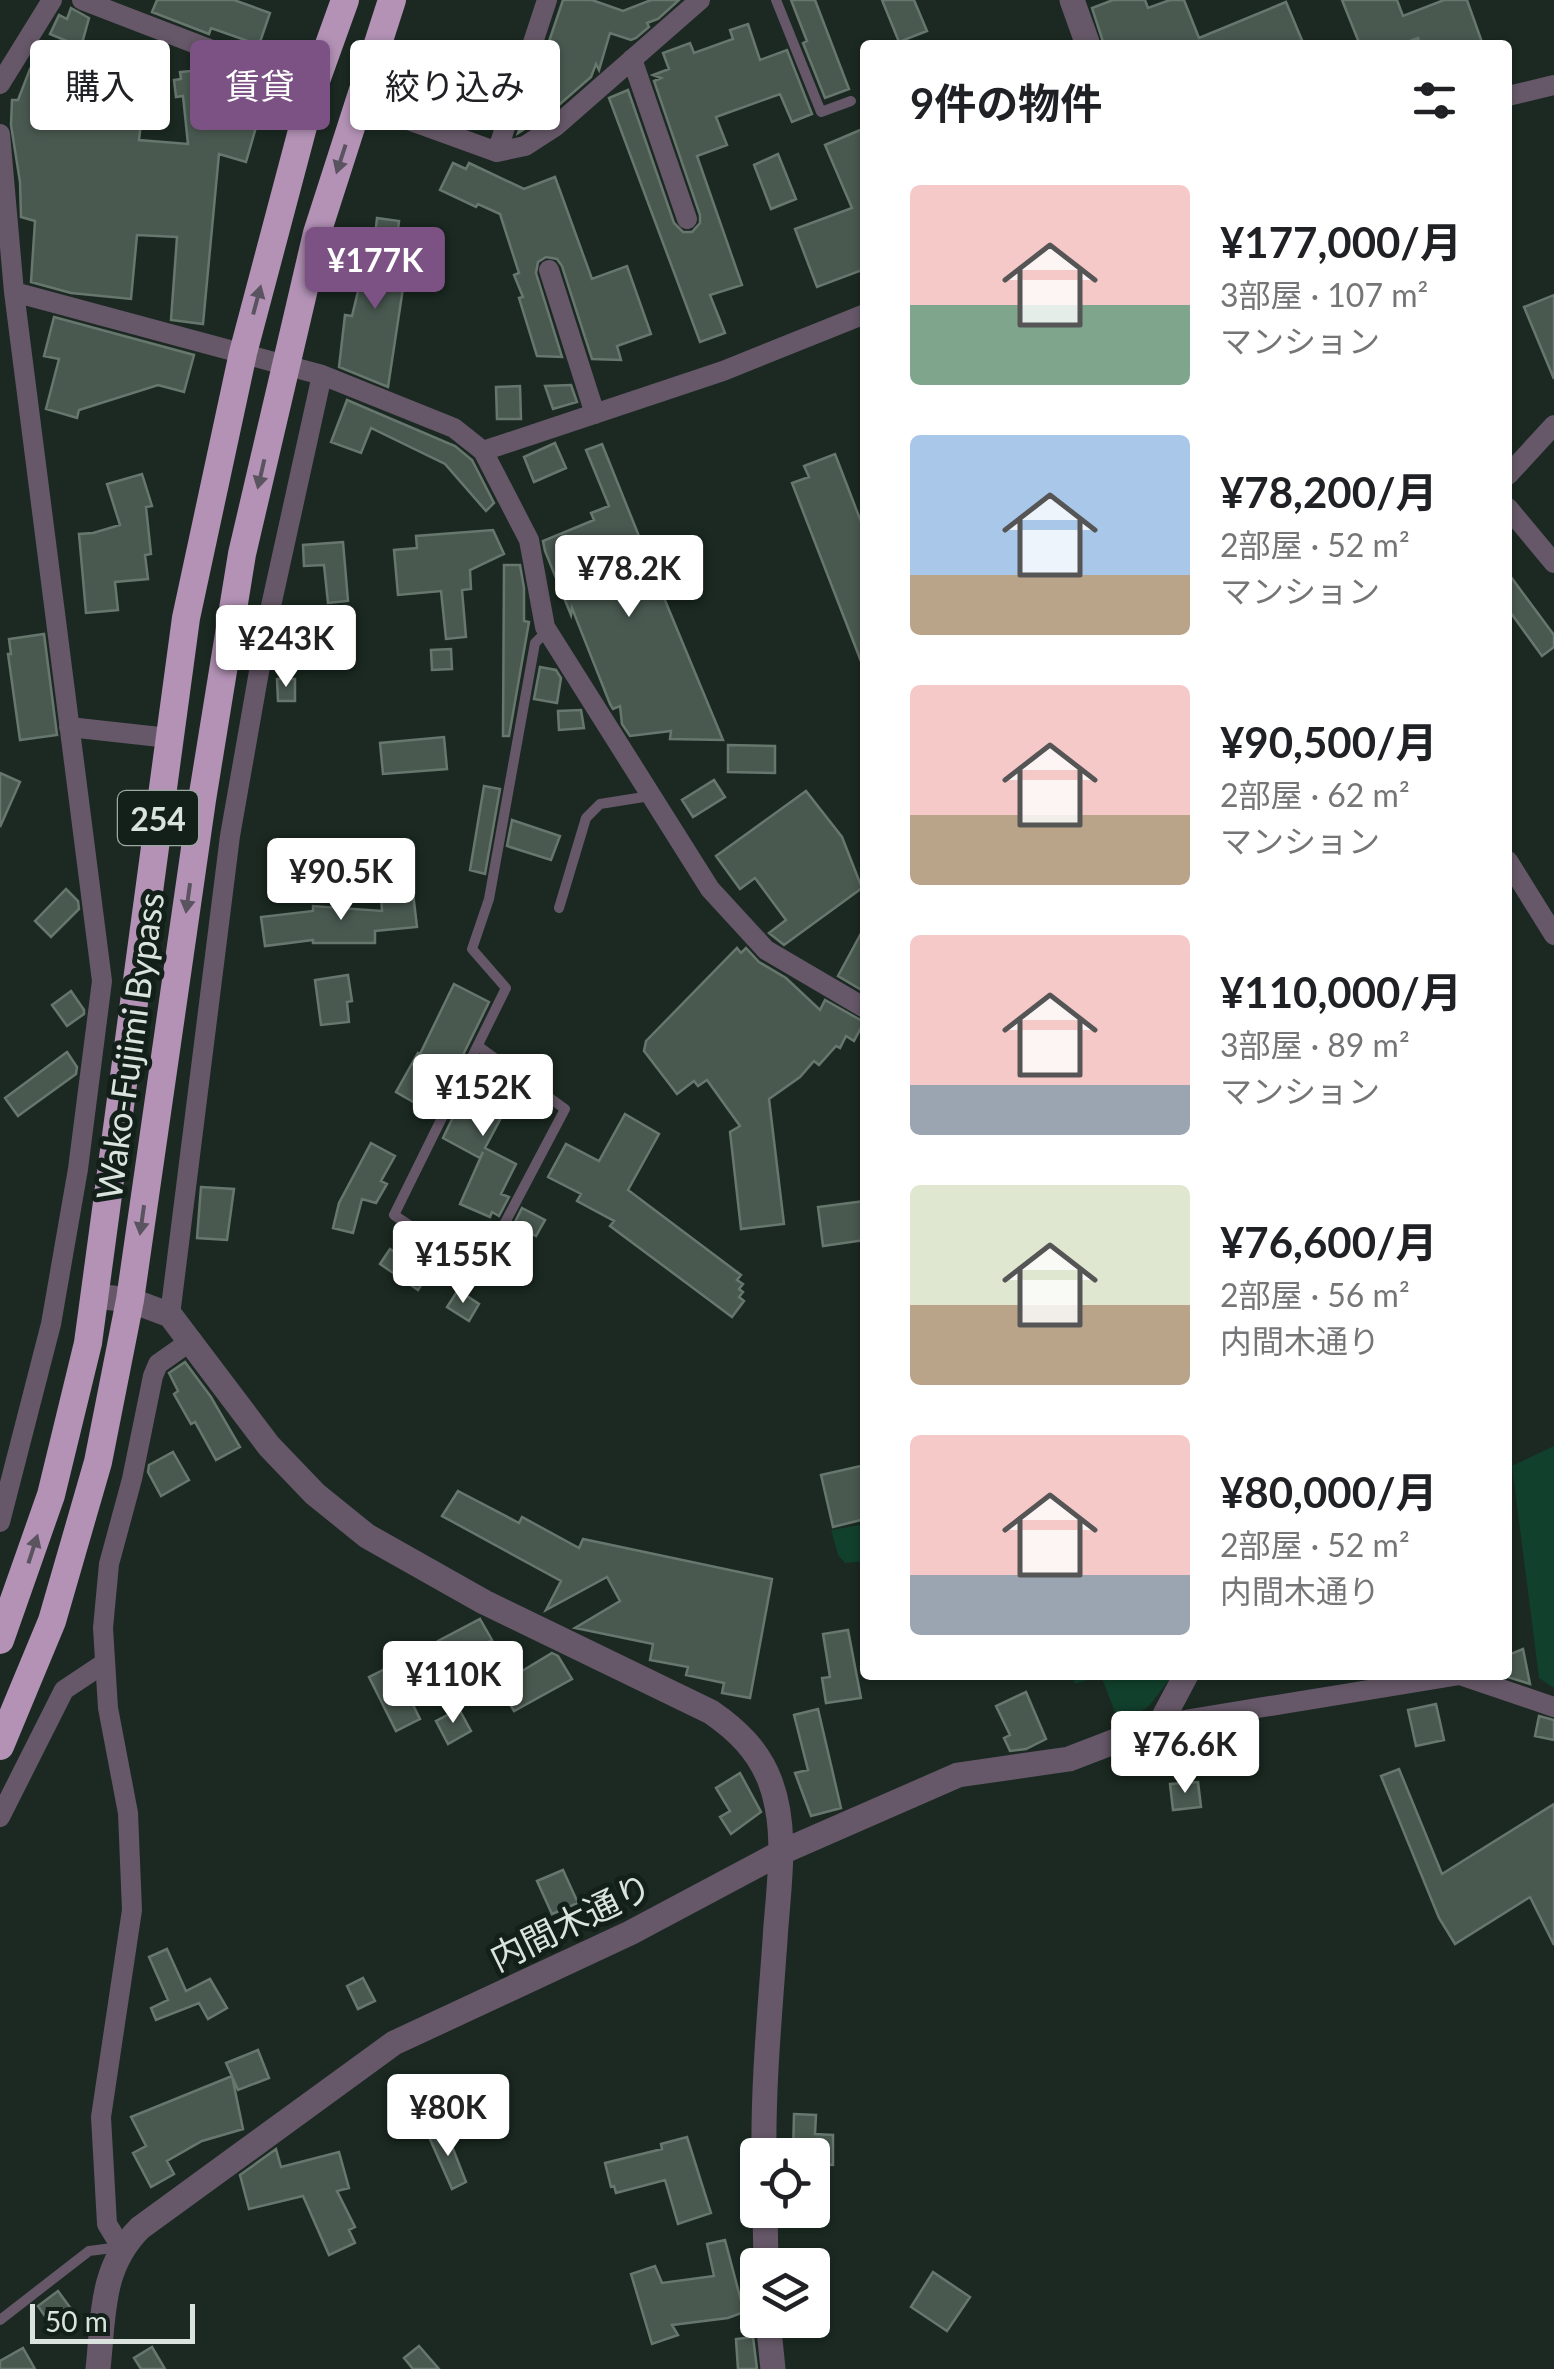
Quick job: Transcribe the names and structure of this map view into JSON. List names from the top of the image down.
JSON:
{
  "streets": {
    "highway": ["254", "Wako-Fujimi Bypass"],
    "street": ["内間木通り"]
  },
  "scale_bar": "50 m",
  "page": {
    "chip": ["購入", "賃貸", "絞り込み"],
    "heading": "9件の物件",
    "list": [
      {
        "name": "¥177,000/月",
        "note": "3部屋 · 107 m² · マンション"
      },
      {
        "name": "¥78,200/月",
        "note": "2部屋 · 52 m² · マンション"
      },
      {
        "name": "¥90,500/月",
        "note": "2部屋 · 62 m² · マンション"
      },
      {
        "name": "¥110,000/月",
        "note": "3部屋 · 89 m² · マンション"
      },
      {
        "name": "¥76,600/月",
        "note": "2部屋 · 56 m² · 内間木通り"
      },
      {
        "name": "¥80,000/月",
        "note": "2部屋 · 52 m² · 内間木通り"
      }
    ],
    "price": [
      "¥177K",
      "¥78.2K",
      "¥243K",
      "¥90.5K",
      "¥152K",
      "¥155K",
      "¥110K",
      "¥76.6K",
      "¥80K"
    ],
    "scale": "50 m"
  }
}
